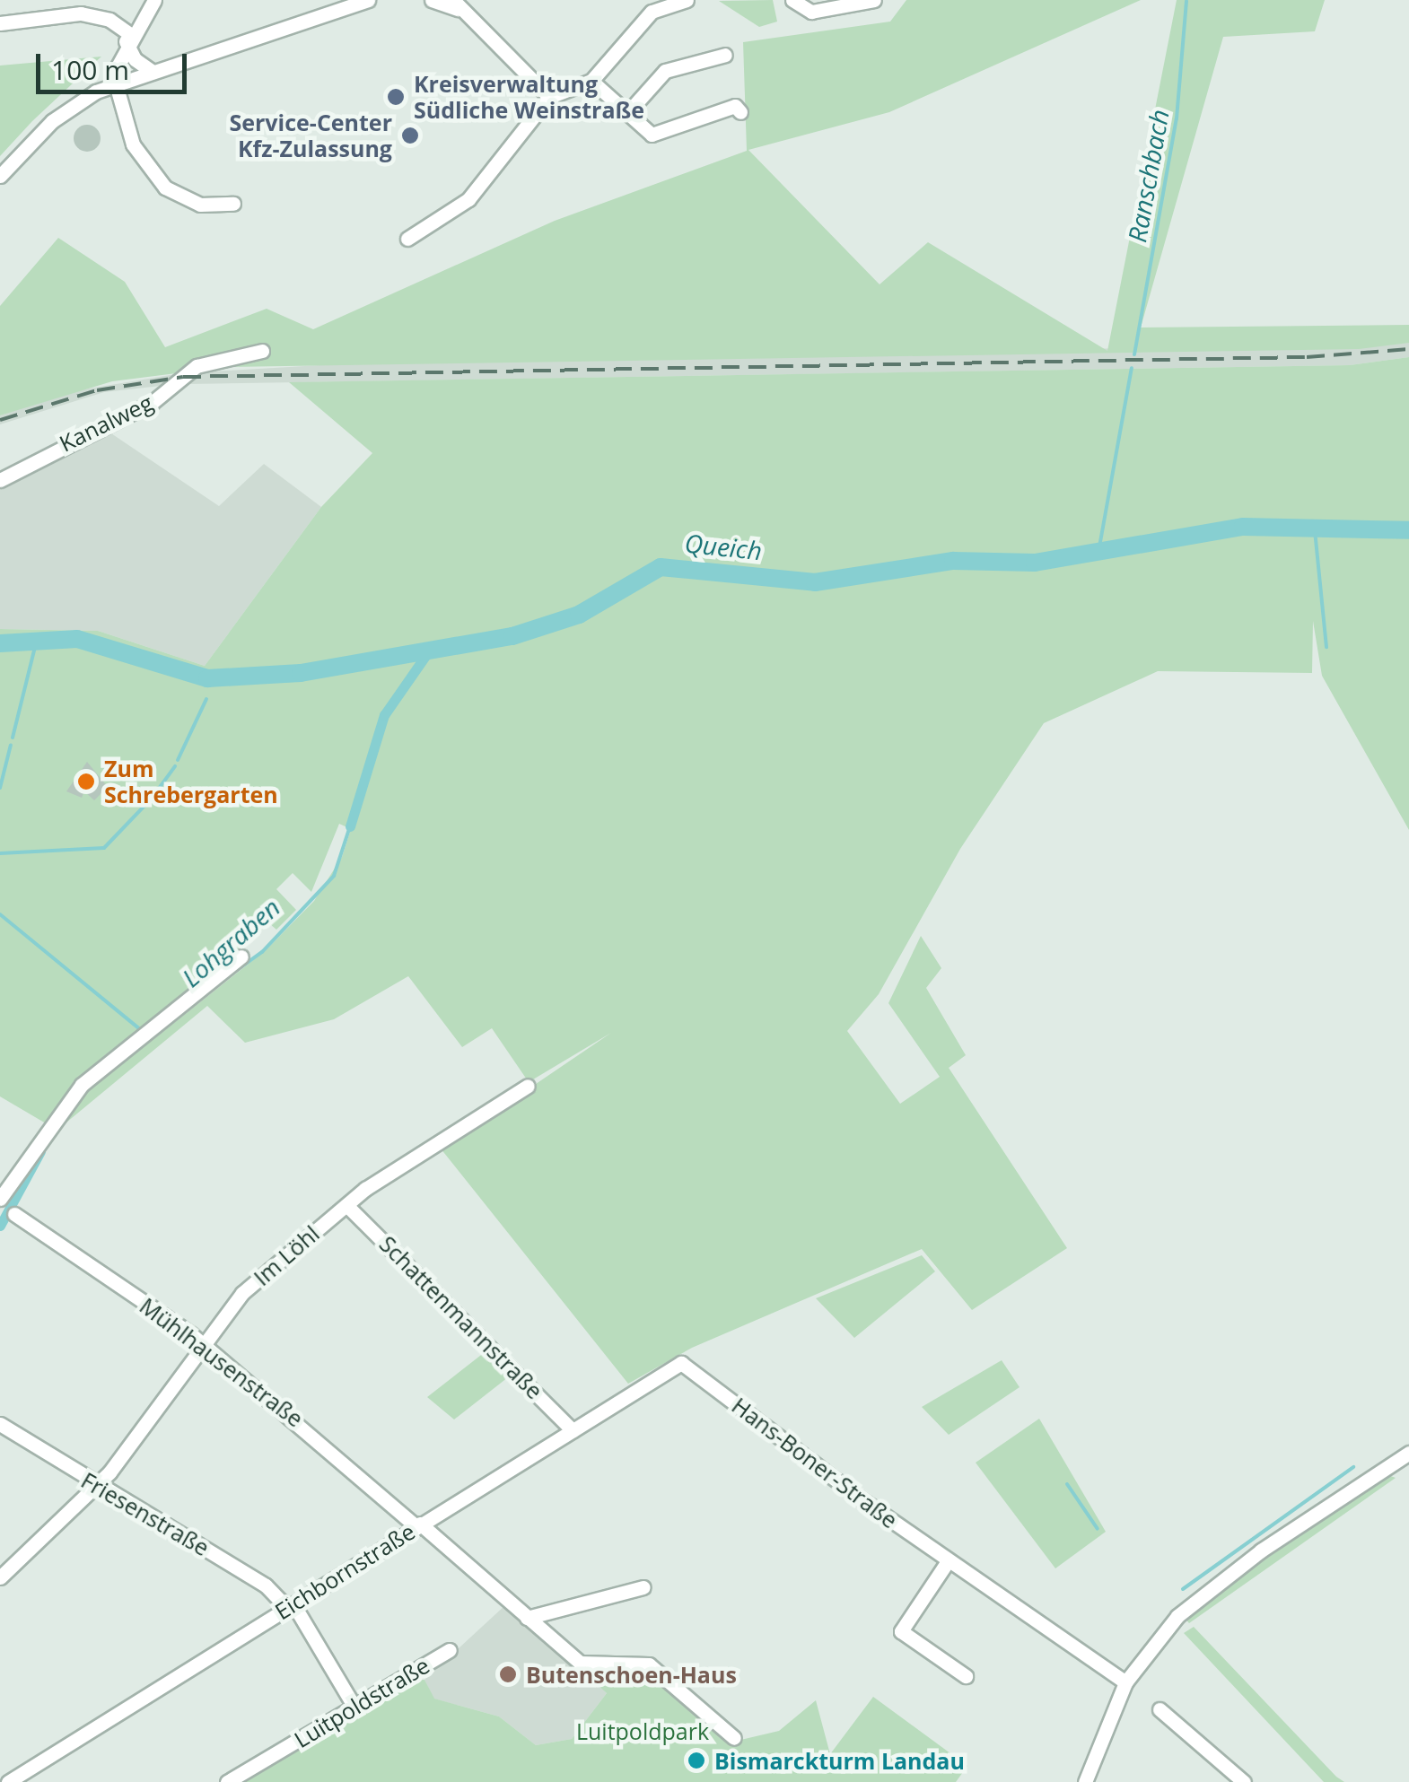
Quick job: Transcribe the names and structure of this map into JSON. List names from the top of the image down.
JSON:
{
  "streets": {
    "street": [
      "Kanalweg",
      "Im Löhl",
      "Schattenmannstraße",
      "Mühlhausenstraße",
      "Hans-Boner-Straße",
      "Friesenstraße",
      "Eichbornstraße",
      "Luitpoldstraße"
    ]
  },
  "crossings": [
    ["Im Löhl", "Schattenmannstraße"],
    ["Im Löhl", "Mühlhausenstraße"],
    ["Im Löhl", "Friesenstraße"],
    ["Schattenmannstraße", "Eichbornstraße"],
    ["Mühlhausenstraße", "Eichbornstraße"],
    ["Hans-Boner-Straße", "Eichbornstraße"],
    ["Friesenstraße", "Eichbornstraße"],
    ["Friesenstraße", "Luitpoldstraße"]
  ],
  "water": ["Ranschbach", "Queich", "Lohgraben"],
  "parks": ["Luitpoldpark"],
  "places": [
    "Kreisverwaltung Südliche Weinstraße",
    "Service-Center Kfz-Zulassung",
    "Zum Schrebergarten",
    "Butenschoen-Haus",
    "Bismarckturm Landau"
  ],
  "scale_bar": "100 m"
}
